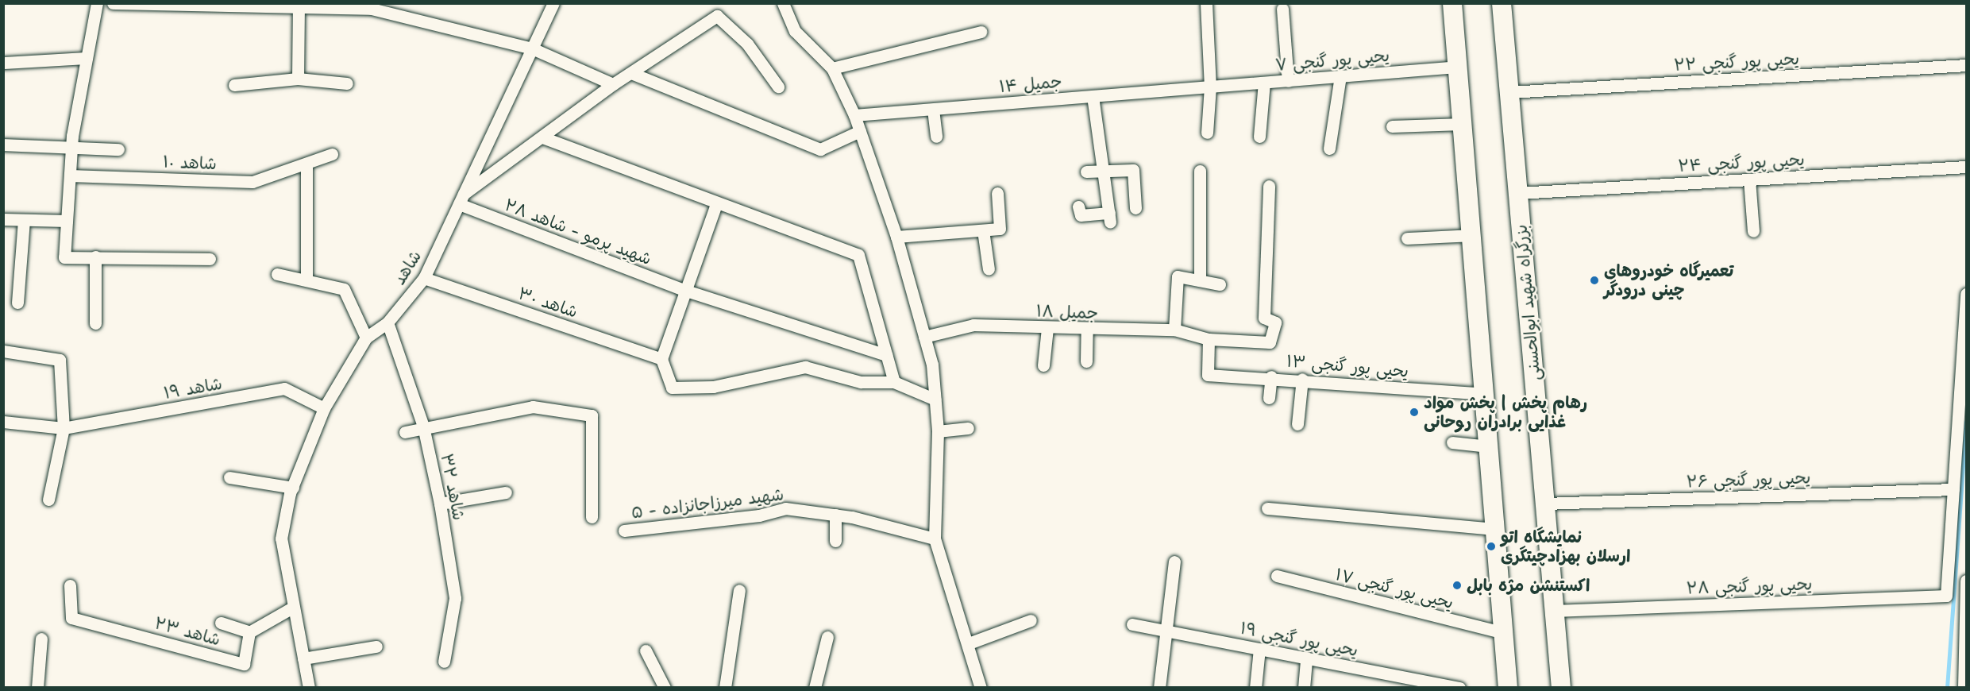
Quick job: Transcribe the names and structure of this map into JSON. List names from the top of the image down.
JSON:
{
  "streets": {
    "main road": ["بزرگراه شهید ابوالحسنی"],
    "street": [
      "یحیی پور گنجی ۷",
      "یحیی پور گنجی ۲۲",
      "جمیل ۱۴",
      "شاهد ۱۰",
      "یحیی پور گنجی ۲۴",
      "شهید پرمو - شاهد ۲۸",
      "شاهد",
      "شاهد ۳۰",
      "جمیل ۱۸",
      "یحیی پور گنجی ۱۳",
      "شاهد ۱۹",
      "یحیی پور گنجی ۲۶",
      "شاهد ۳۲",
      "شهید میرزاجانزاده - ۵",
      "یحیی پور گنجی ۲۸",
      "یحیی پور گنجی ۱۷",
      "شاهد ۲۳",
      "یحیی پور گنجی ۱۹"
    ]
  },
  "crossings": [
    ["یحیی پور گنجی ۷", "جمیل ۱۴"],
    ["یحیی پور گنجی ۲۲", "بزرگراه شهید ابوالحسنی"],
    ["یحیی پور گنجی ۲۴", "بزرگراه شهید ابوالحسنی"],
    ["شهید پرمو - شاهد ۲۸", "شاهد"],
    ["شاهد", "شاهد ۳۰"],
    ["شاهد", "شاهد ۱۹"],
    ["شاهد", "شاهد ۳۲"],
    ["بزرگراه شهید ابوالحسنی", "یحیی پور گنجی ۲۶"],
    ["بزرگراه شهید ابوالحسنی", "یحیی پور گنجی ۲۸"],
    ["جمیل ۱۸", "یحیی پور گنجی ۱۳"],
    ["یحیی پور گنجی ۲۶", "یحیی پور گنجی ۲۸"]
  ],
  "places": [
    "تعمیرگاه خودروهای چینی درودگر",
    "رهام پخش | پخش مواد غذایی برادران روحانی",
    "نمایشگاه اتو ارسلان بهزادچیتگری",
    "اکستنشن مژه بابل"
  ]
}
